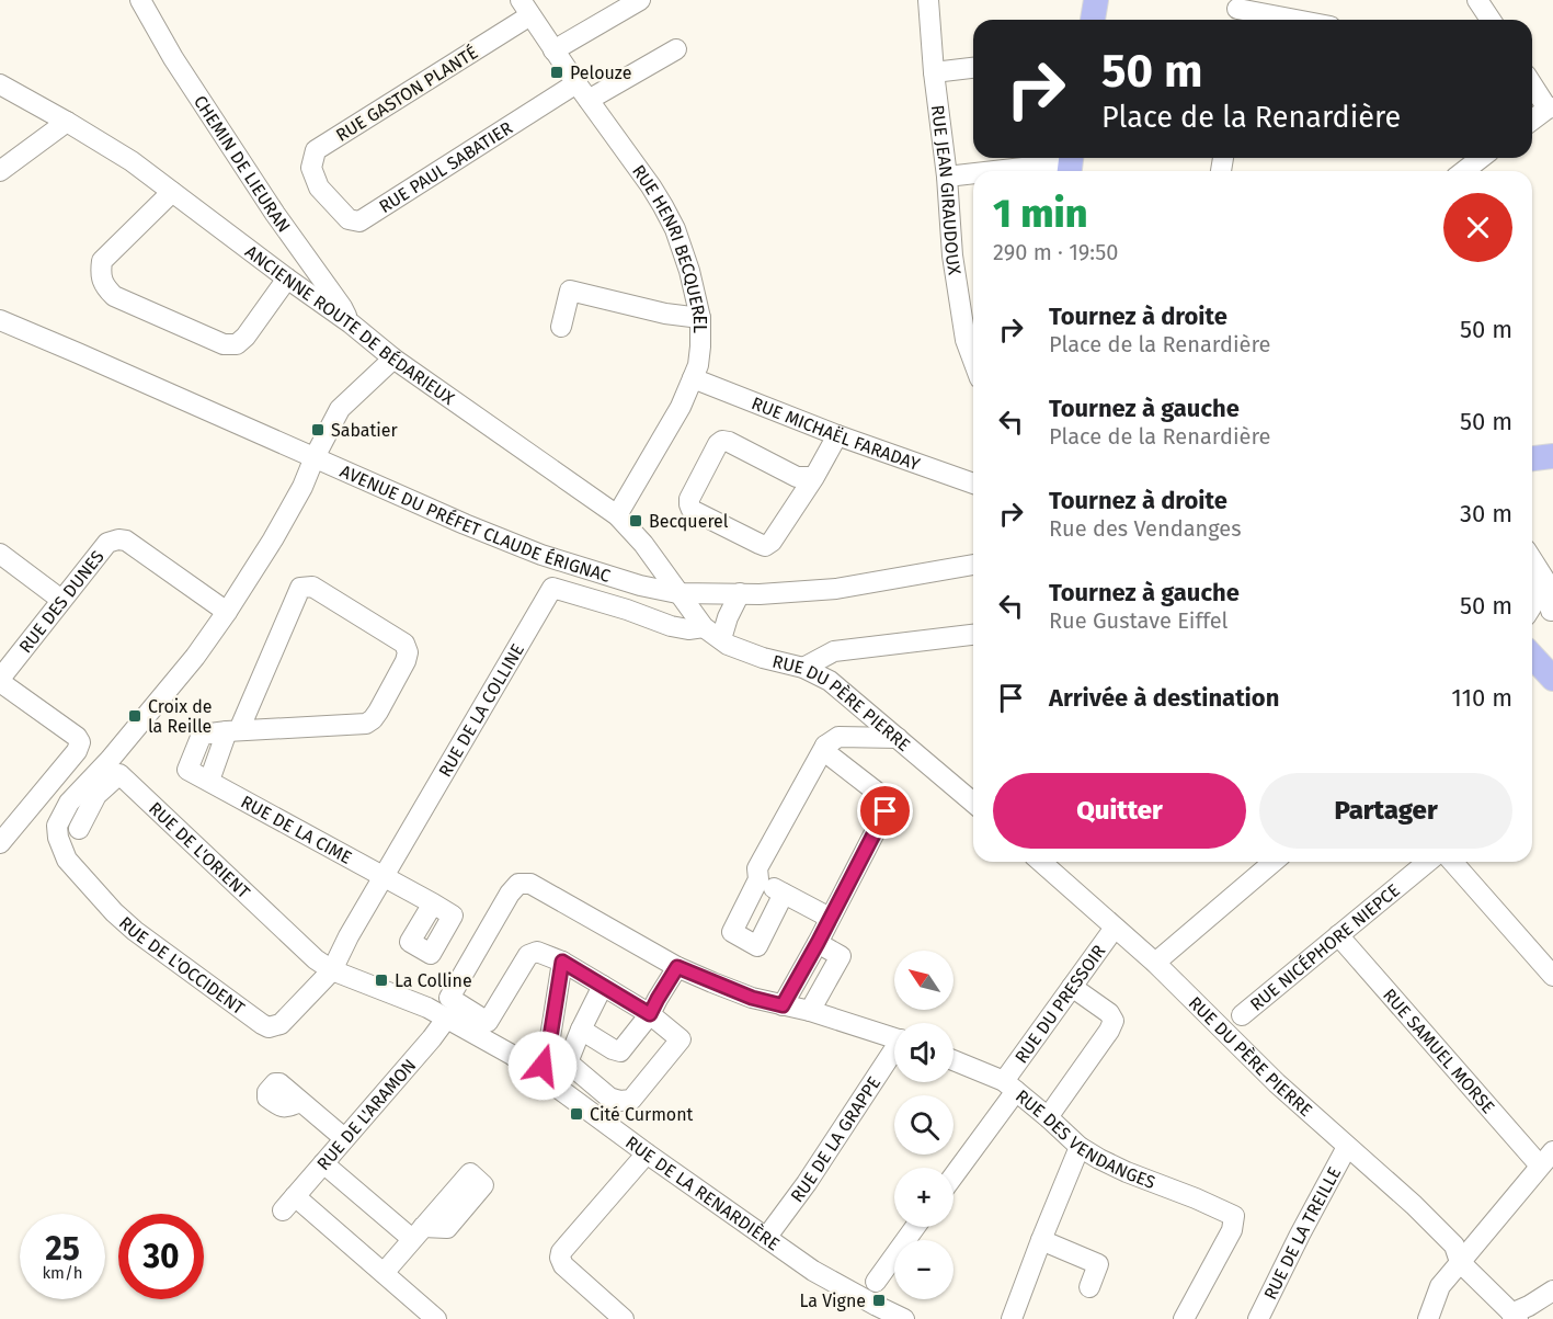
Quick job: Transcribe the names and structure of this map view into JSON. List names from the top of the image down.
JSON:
{
  "streets": {
    "street": [
      "RUE GASTON PLANTÉ",
      "CHEMIN DE LIEURAN",
      "RUE PAUL SABATIER",
      "RUE JEAN GIRAUDOUX",
      "RUE HENRI BECQUEREL",
      "ANCIENNE ROUTE DE BÉDARIEUX",
      "RUE MICHAËL FARADAY",
      "AVENUE DU PRÉFET CLAUDE ÉRIGNAC",
      "RUE DES DUNES",
      "RUE DU PÈRE PIERRE",
      "RUE DE LA COLLINE",
      "RUE DE LA CIME",
      "RUE DE L'ORIENT",
      "RUE NICÉPHORE NIEPCE",
      "RUE DE L'OCCIDENT",
      "RUE DU PRESSOIR",
      "RUE SAMUEL MORSE",
      "RUE DE L'ARAMON",
      "RUE DES VENDANGES",
      "RUE DE LA GRAPPE",
      "RUE DE LA RENARDIÈRE",
      "RUE DE LA TREILLE"
    ]
  },
  "crossings": [
    ["RUE GASTON PLANTÉ", "RUE PAUL SABATIER"],
    ["RUE GASTON PLANTÉ", "RUE HENRI BECQUEREL"],
    ["CHEMIN DE LIEURAN", "ANCIENNE ROUTE DE BÉDARIEUX"],
    ["RUE PAUL SABATIER", "RUE HENRI BECQUEREL"],
    ["RUE HENRI BECQUEREL", "ANCIENNE ROUTE DE BÉDARIEUX"],
    ["RUE HENRI BECQUEREL", "RUE MICHAËL FARADAY"],
    ["ANCIENNE ROUTE DE BÉDARIEUX", "AVENUE DU PRÉFET CLAUDE ÉRIGNAC"],
    ["ANCIENNE ROUTE DE BÉDARIEUX", "RUE DU PÈRE PIERRE"],
    ["AVENUE DU PRÉFET CLAUDE ÉRIGNAC", "RUE DU PÈRE PIERRE"],
    ["RUE DES DUNES", "RUE DE L'OCCIDENT"],
    ["RUE DU PÈRE PIERRE", "RUE DE LA COLLINE"],
    ["RUE DU PÈRE PIERRE", "RUE DU PRESSOIR"],
    ["RUE DU PÈRE PIERRE", "RUE DE LA TREILLE"],
    ["RUE DE LA COLLINE", "RUE DE LA CIME"],
    ["RUE DE LA COLLINE", "RUE DE L'ORIENT"],
    ["RUE DE LA COLLINE", "RUE DE L'OCCIDENT"],
    ["RUE DE LA COLLINE", "RUE DE LA RENARDIÈRE"],
    ["RUE DE L'ORIENT", "RUE DE L'OCCIDENT"],
    ["RUE DE L'ORIENT", "RUE DE LA RENARDIÈRE"],
    ["RUE NICÉPHORE NIEPCE", "RUE SAMUEL MORSE"],
    ["RUE DE L'OCCIDENT", "RUE DE LA RENARDIÈRE"],
    ["RUE DU PRESSOIR", "RUE DES VENDANGES"],
    ["RUE DE L'ARAMON", "RUE DE LA RENARDIÈRE"],
    ["RUE DE LA GRAPPE", "RUE DE LA RENARDIÈRE"]
  ],
  "places": {
    "transit": [
      "Pelouze",
      "Sabatier",
      "Becquerel",
      "Croix de la Reille",
      "La Colline",
      "Cité Curmont",
      "La Vigne"
    ]
  },
  "north": "top left",
  "page": {
    "turn": ["50 m", "Place de la Renardière"],
    "heading": ["1 min", "290 m · 19:50"],
    "list": [
      {
        "name": "Tournez à droite",
        "note": "Place de la Renardière",
        "value": "50 m"
      },
      {
        "name": "Tournez à gauche",
        "note": "Place de la Renardière",
        "value": "50 m"
      },
      {
        "name": "Tournez à droite",
        "note": "Rue des Vendanges",
        "value": "30 m"
      },
      {
        "name": "Tournez à gauche",
        "note": "Rue Gustave Eiffel",
        "value": "50 m"
      },
      {
        "name": "Arrivée à destination",
        "value": "110 m"
      }
    ],
    "buttons": ["Quitter", "Partager"],
    "map_buttons": ["+", "−"],
    "speed": "25 km/h",
    "limit": "30"
  }
}
